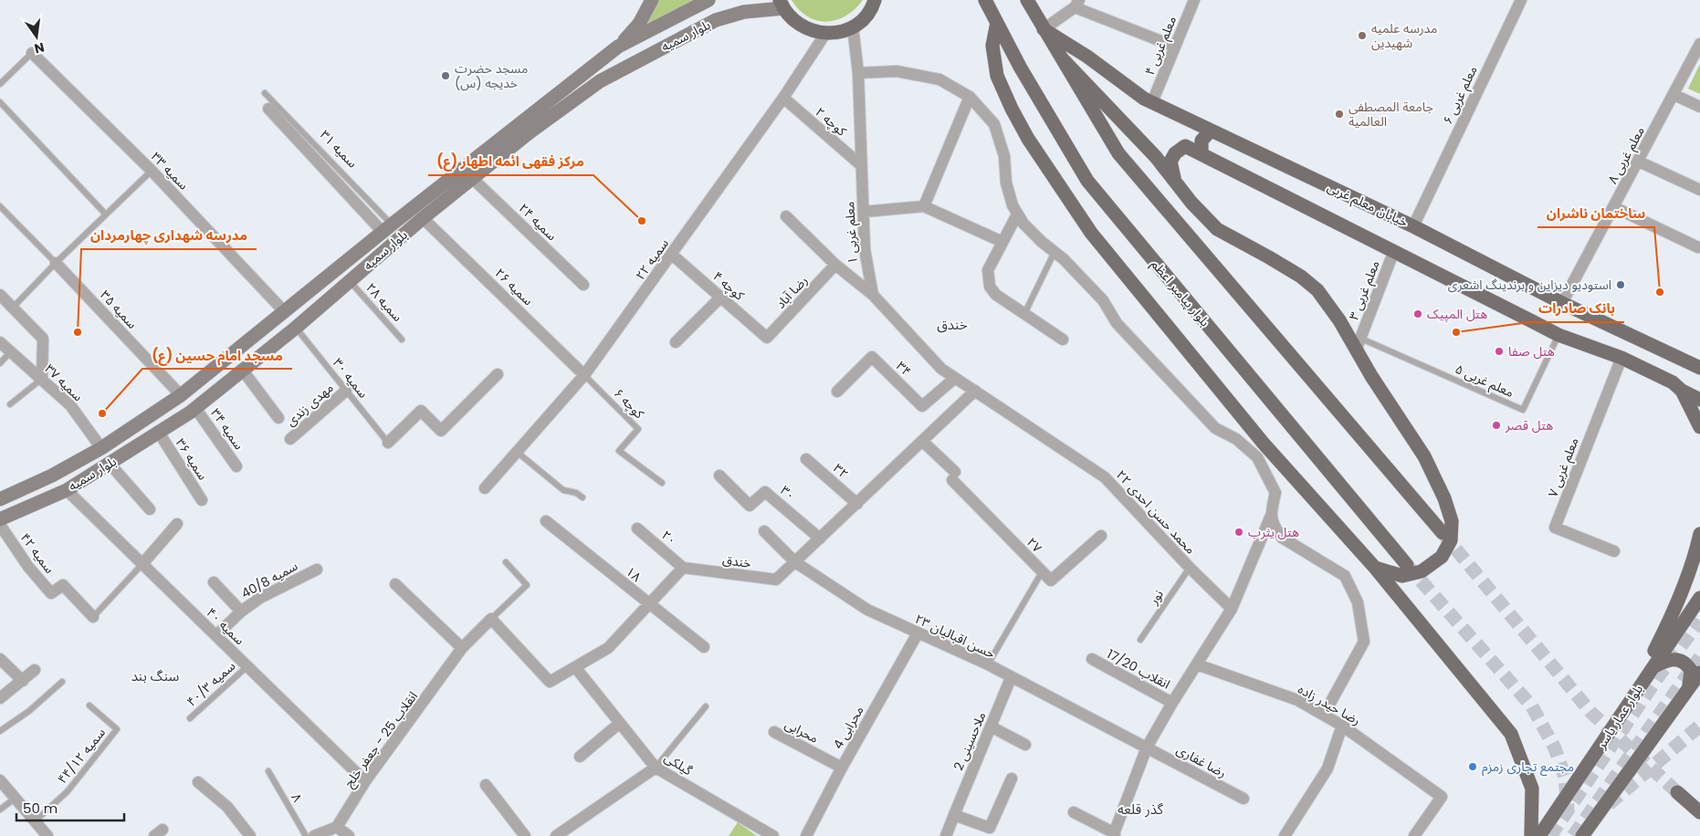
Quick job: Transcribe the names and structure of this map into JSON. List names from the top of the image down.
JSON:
{
  "streets": {
    "main road": [
      "بلوار سمیه",
      "خیابان معلم غربی",
      "بلوار پیامبر اعظم",
      "بلوار عمار یاسر"
    ],
    "street": [
      "معلم غربی ۴",
      "معلم غربی ۶",
      "کوچه ۲",
      "سمیه ۳۱",
      "معلم غربی ۸",
      "سمیه ۳۳",
      "سمیه ۲۴",
      "معلم غربی ۱",
      "سمیه ۲۲",
      "کوچه ۴",
      "سمیه ۲۶",
      "معلم غربی ۳",
      "رضا آباد",
      "سمیه ۳۵",
      "۳۴",
      "سمیه ۳۷",
      "مهدی زندی",
      "سمیه ۳۴",
      "سمیه ۳۶",
      "معلم غربی ۷",
      "۳۲",
      "۳۰",
      "۲۲ محمد حسن احدی",
      "۲۰",
      "۲۷",
      "سمیه ۴۲",
      "خندق",
      "۱۸",
      "سمیه 40/8",
      "سمیه ۴۰",
      "۲۳ حسن اقبالیان",
      "انقلاب 17/20",
      "رضا حیدر زاده",
      "محرابی 4",
      "محرابی",
      "انقلاب 25 - جعفر خلج",
      "ملاحسینی 2",
      "رضا غفاری",
      "گیلکی"
    ],
    "lane": [
      "سمیه ۲۸",
      "سمیه ۳۰",
      "معلم غربی ۵",
      "کوچه ۶",
      "نور",
      "سمیه ۴۰/۳",
      "سمیه ۴۴/۱۲",
      "۸"
    ]
  },
  "crossings": [
    ["بلوار سمیه", "سمیه ۳۱"],
    ["بلوار سمیه", "سمیه ۳۳"],
    ["بلوار سمیه", "سمیه ۲۴"],
    ["بلوار سمیه", "سمیه ۲۶"],
    ["بلوار سمیه", "سمیه ۲۸"],
    ["بلوار سمیه", "سمیه ۳۵"],
    ["بلوار سمیه", "سمیه ۳۰"],
    ["بلوار سمیه", "سمیه ۳۷"],
    ["بلوار سمیه", "سمیه ۳۴"],
    ["بلوار سمیه", "سمیه ۳۶"],
    ["بلوار سمیه", "سمیه ۴۰"],
    ["معلم غربی ۴", "خیابان معلم غربی"],
    ["معلم غربی ۶", "خیابان معلم غربی"],
    ["کوچه ۲", "معلم غربی ۱"],
    ["کوچه ۲", "سمیه ۲۲"],
    ["معلم غربی ۸", "خیابان معلم غربی"],
    ["سمیه ۲۲", "کوچه ۴"],
    ["سمیه ۲۲", "سمیه ۲۶"],
    ["سمیه ۲۲", "کوچه ۶"],
    ["کوچه ۴", "رضا آباد"],
    ["سمیه ۲۶", "کوچه ۶"],
    ["معلم غربی ۳", "معلم غربی ۵"],
    ["سمیه ۳۰", "مهدی زندی"],
    ["۳۲", "خندق"],
    ["۳۰", "خندق"],
    ["۲۲ محمد حسن احدی", "خندق"],
    ["۲۲ محمد حسن احدی", "نور"],
    ["۲۰", "خندق"],
    ["۲۷", "خندق"],
    ["خندق", "۲۳ حسن اقبالیان"],
    ["سمیه 40/8", "سمیه ۴۰"],
    ["سمیه ۴۰", "سمیه ۴۰/۳"],
    ["سمیه ۴۰", "انقلاب 25 - جعفر خلج"],
    ["۲۳ حسن اقبالیان", "محرابی 4"],
    ["۲۳ حسن اقبالیان", "ملاحسینی 2"],
    ["۲۳ حسن اقبالیان", "رضا غفاری"],
    ["محرابی 4", "محرابی"]
  ],
  "districts": ["خندق", "سنگ بند", "گذر قلعه"],
  "places": [
    "مدرسه علمیه شهیدین",
    "مسجد حضرت خدیجه (س)",
    "جامعة المصطفی العالمیة",
    "مرکز فقهی ائمه اطهار (ع)",
    "استودیو دیزاین و برندینگ اشعری",
    "ساختمان ناشران",
    "هتل المپیک",
    "مدرسه شهداری چهارمردان",
    "بانک صادرات",
    "هتل صفا",
    "مسجد امام حسین (ع)",
    "هتل قصر",
    "هتل یثرب",
    "مجتمع تجاری زمزم"
  ],
  "scale_bar": "50 m",
  "north": "bottom"
}
